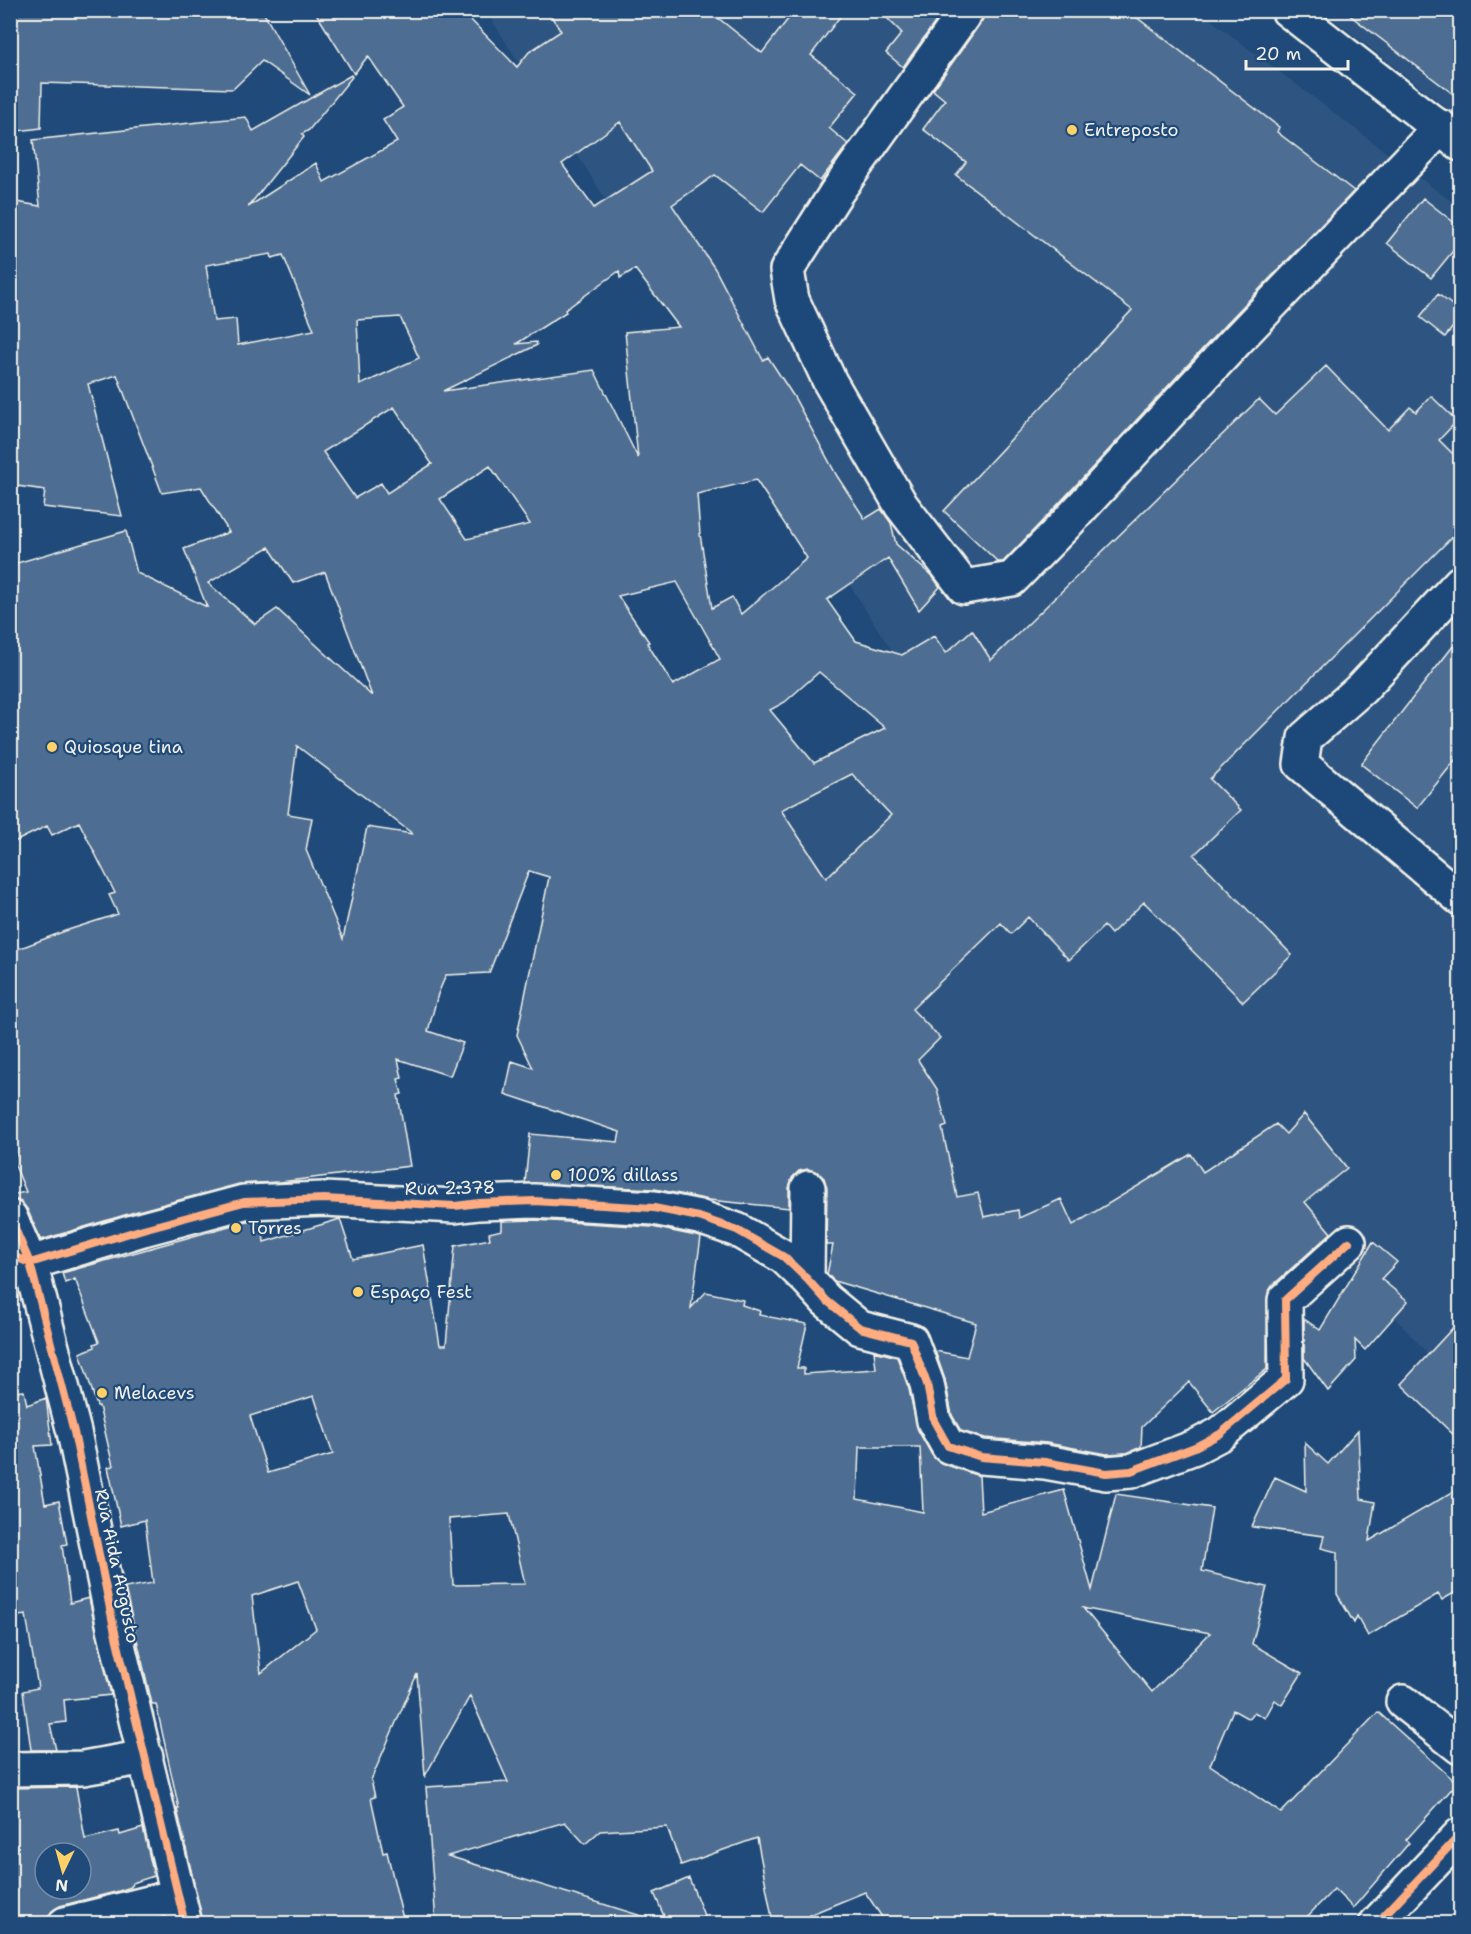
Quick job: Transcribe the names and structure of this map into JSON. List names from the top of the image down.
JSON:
{
  "streets": {
    "street": ["Rua 2.378", "Rua Aida Augusto"]
  },
  "crossings": [
    ["Rua 2.378", "Rua Aida Augusto"]
  ],
  "places": [
    "Entreposto",
    "Quiosque tina",
    "100% dillass",
    "Torres",
    "Espaço Fest",
    "Melacevs"
  ],
  "scale_bar": "20 m",
  "north": "bottom"
}
